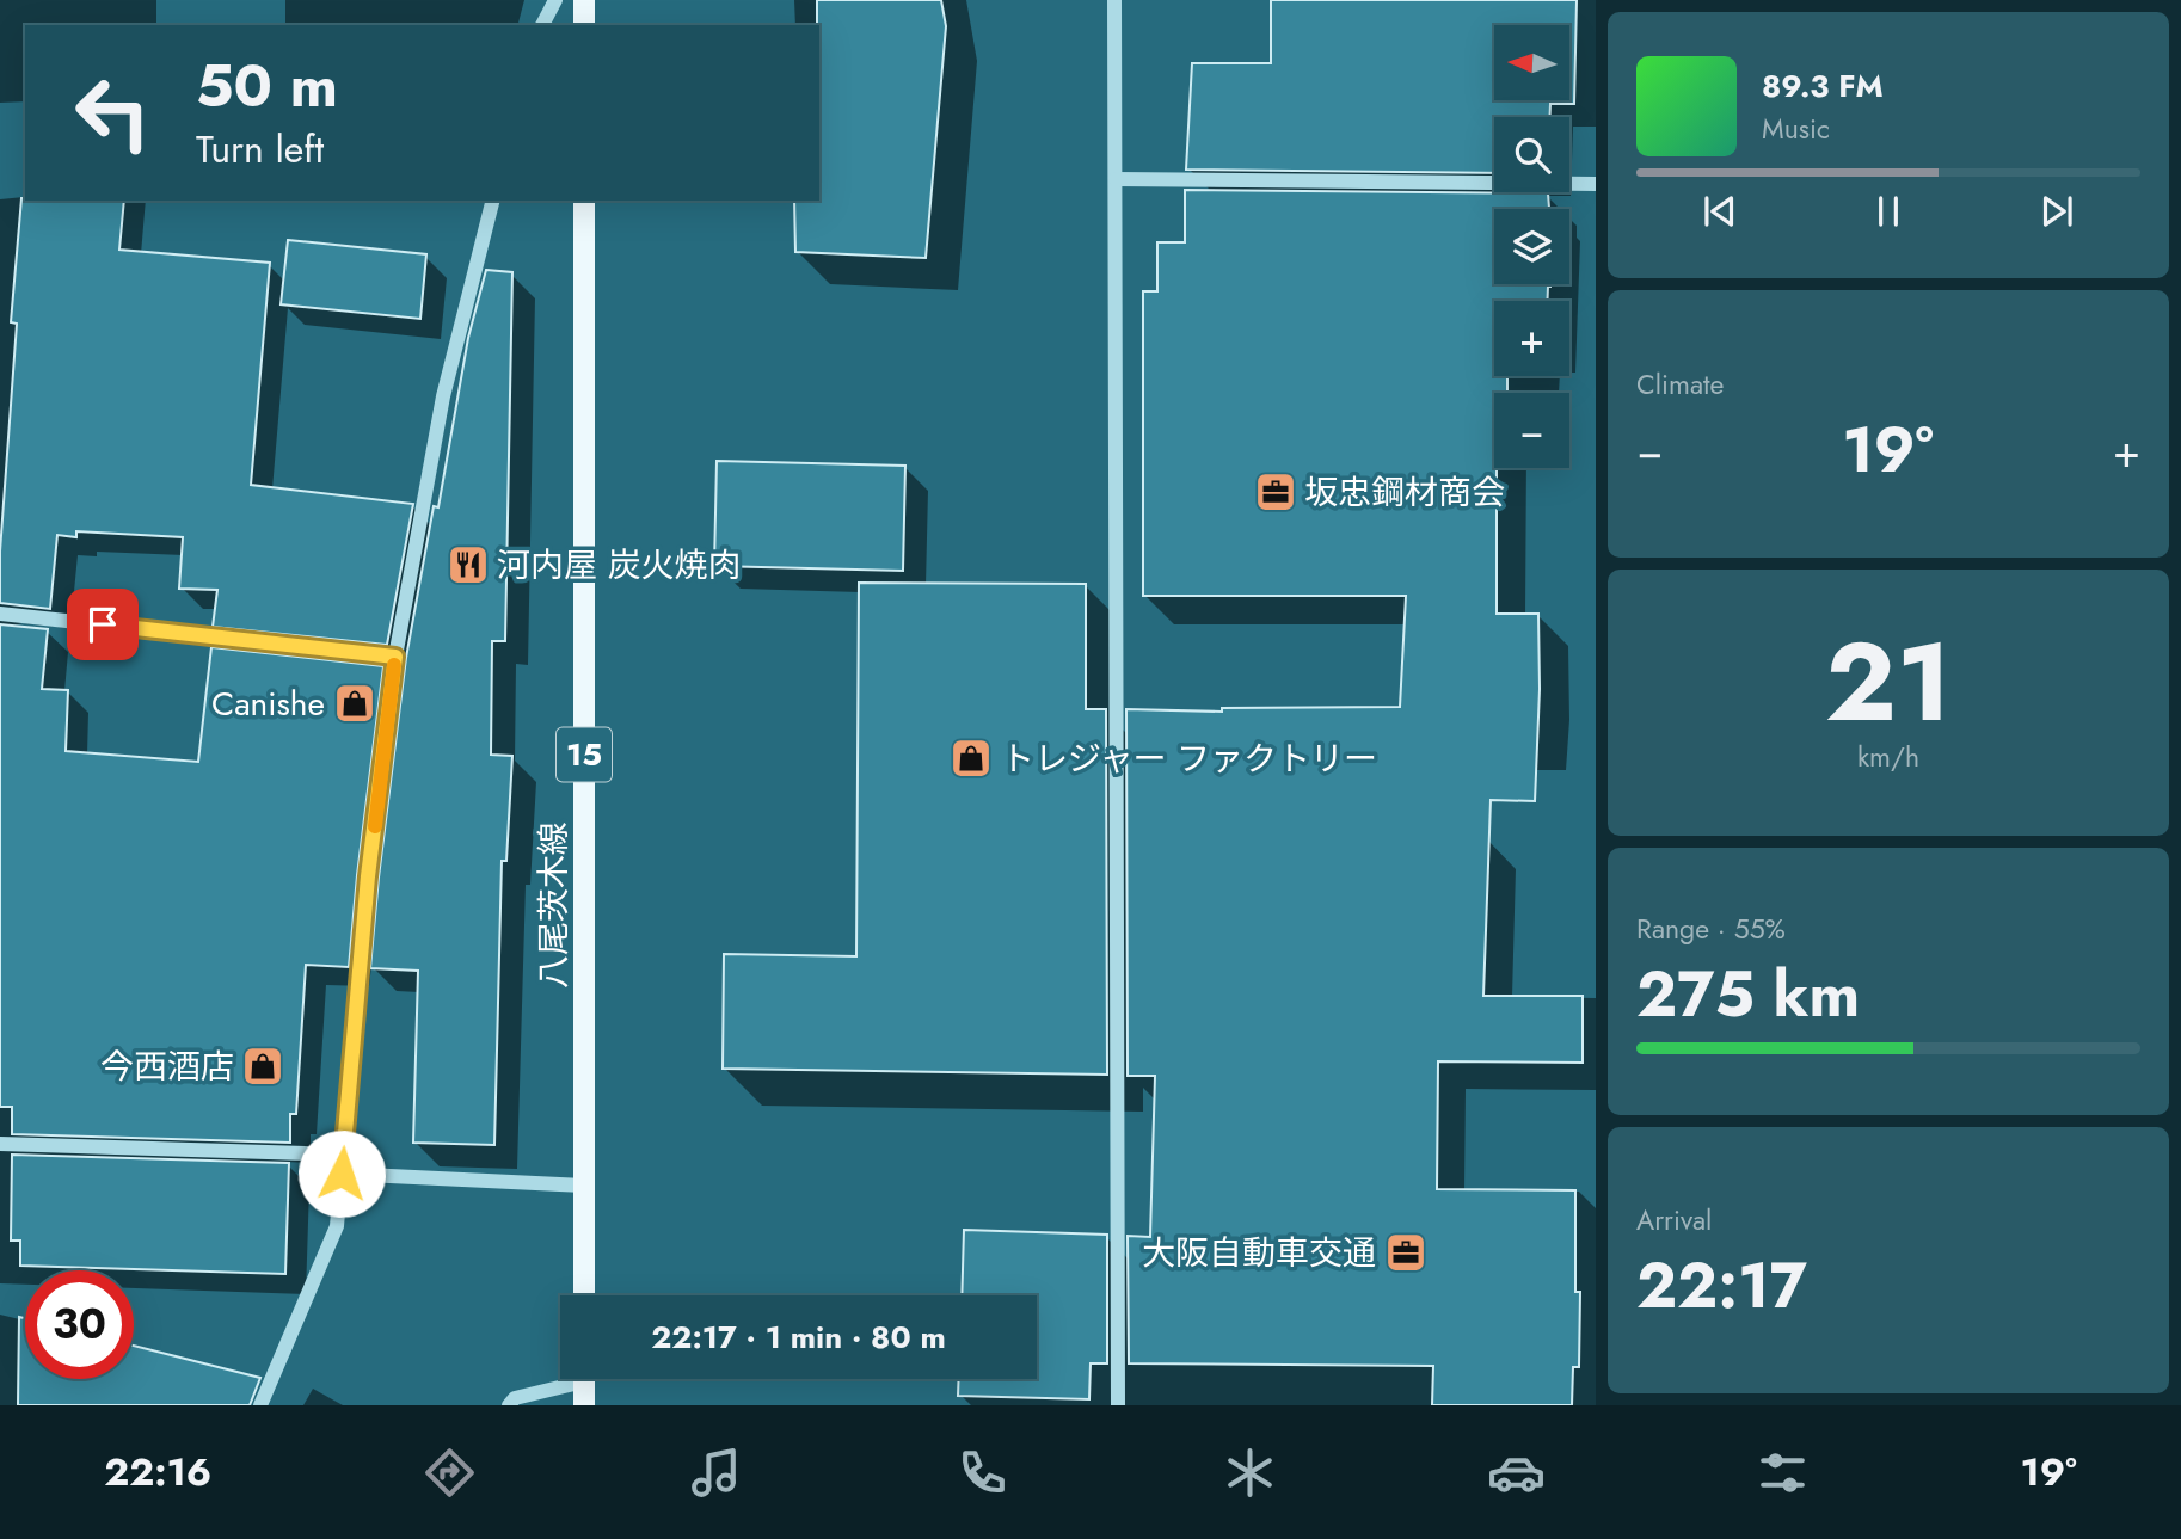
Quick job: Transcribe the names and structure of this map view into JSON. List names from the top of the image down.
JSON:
{
  "streets": {
    "main road": ["15", "八尾茨木線"]
  },
  "places": {
    "office": ["坂忠鋼材商会", "大阪自動車交通"],
    "restaurant": ["河内屋 炭火焼肉"],
    "shop": ["Canishe", "トレジャー ファクトリー", "今西酒店"]
  },
  "north": "left",
  "page": {
    "map_buttons": ["+", "−"],
    "turn": ["50 m", "Turn left"],
    "song": ["89.3 FM", "Music"],
    "tile": [
      "Climate",
      ["21", "km/h"],
      ["Range · 55%", "275 km"],
      ["Arrival", "22:17"]
    ],
    "heat": ["−", "19°", "+"],
    "limit": "30",
    "trip": "22:17 · 1 min · 80 m",
    "tabs": ["22:16", "19°"]
  }
}
